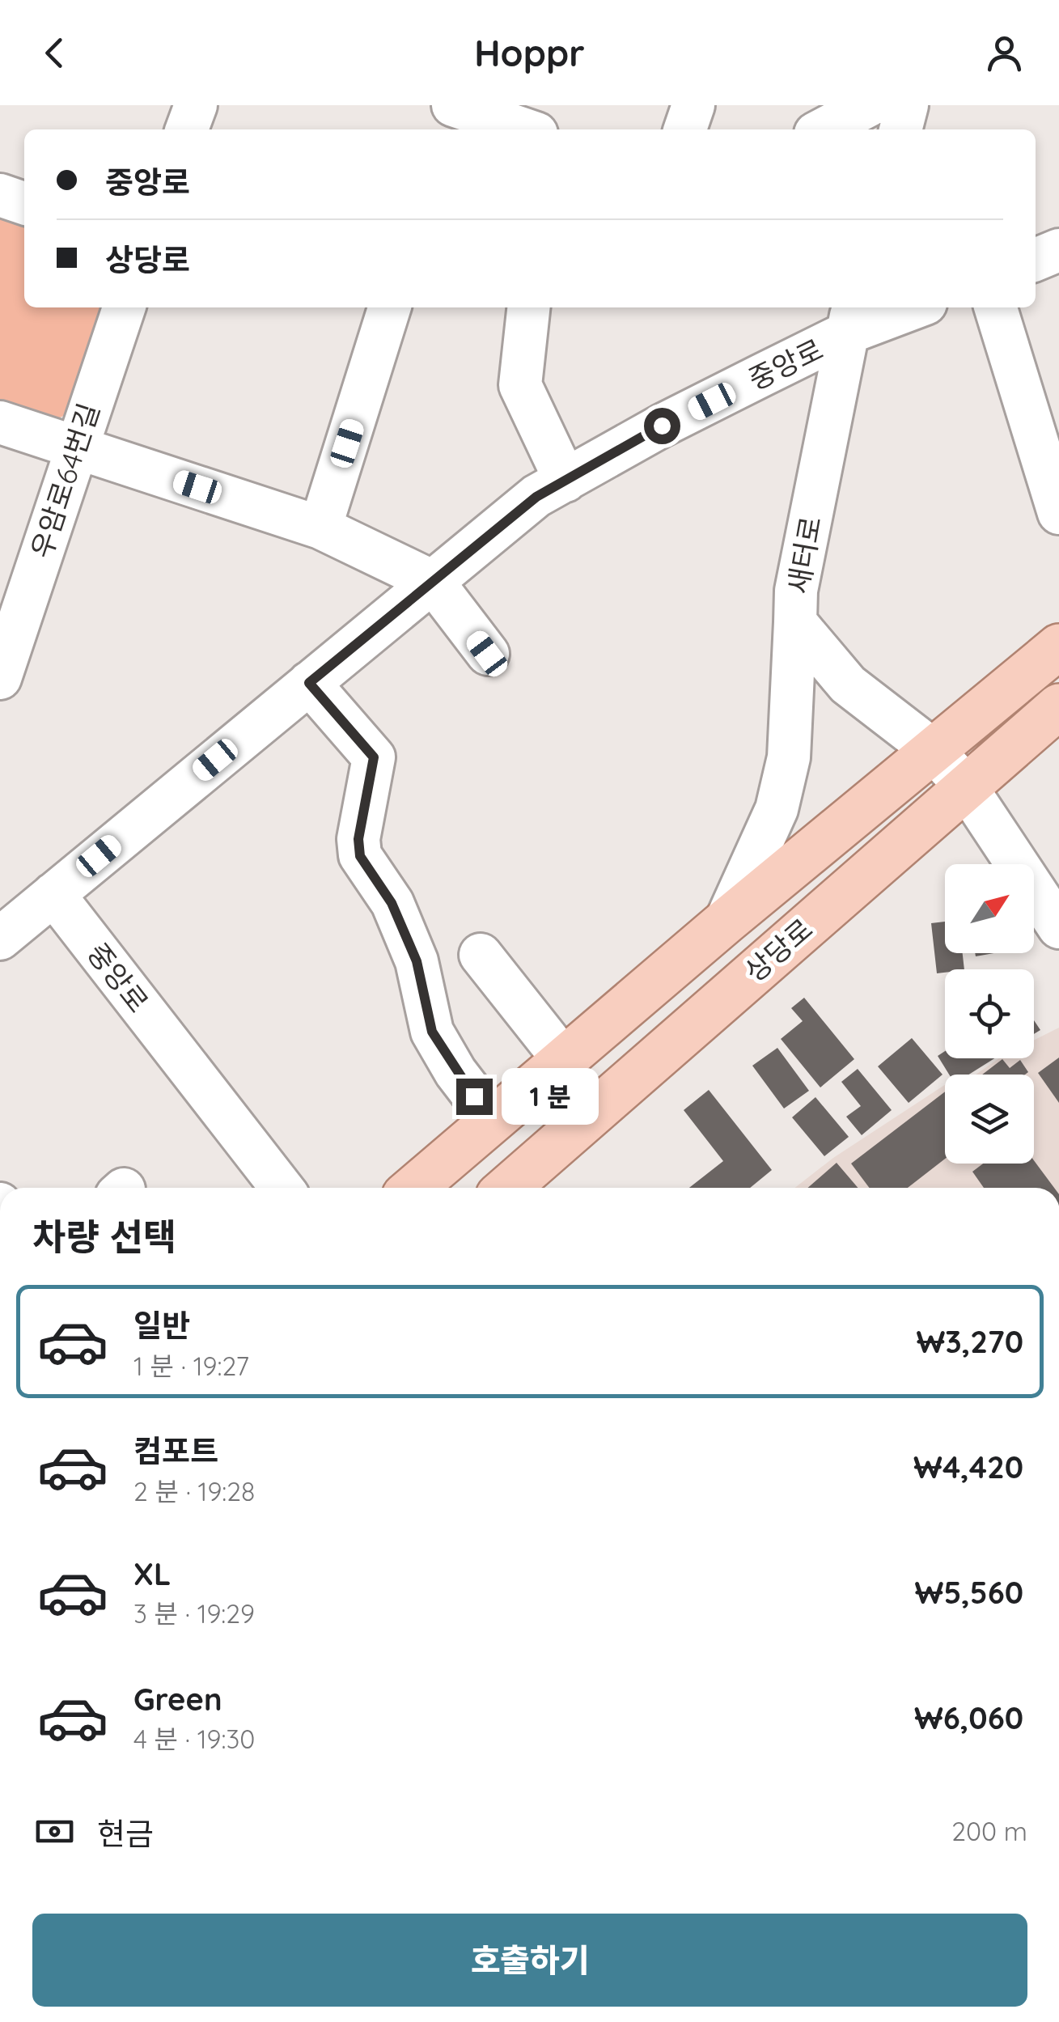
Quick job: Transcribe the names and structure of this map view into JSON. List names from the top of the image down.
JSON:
{
  "streets": {
    "main road": ["상당로"],
    "street": ["중앙로", "우암로64번길", "새터로"]
  },
  "crossings": [
    ["중앙로", "새터로"],
    ["새터로", "상당로"]
  ],
  "north": "top right",
  "page": {
    "header": "Hoppr",
    "banner": ["중앙로", "상당로"],
    "bubble": "1 분",
    "heading": "차량 선택",
    "list": [
      {
        "name": "일반",
        "note": "1 분 · 19:27",
        "value": "₩3,270"
      },
      {
        "name": "컴포트",
        "note": "2 분 · 19:28",
        "value": "₩4,420"
      },
      {
        "name": "XL",
        "note": "3 분 · 19:29",
        "value": "₩5,560"
      },
      {
        "name": "Green",
        "note": "4 분 · 19:30",
        "value": "₩6,060"
      }
    ],
    "pay": ["현금", "200 m"],
    "buttons": "호출하기"
  }
}
